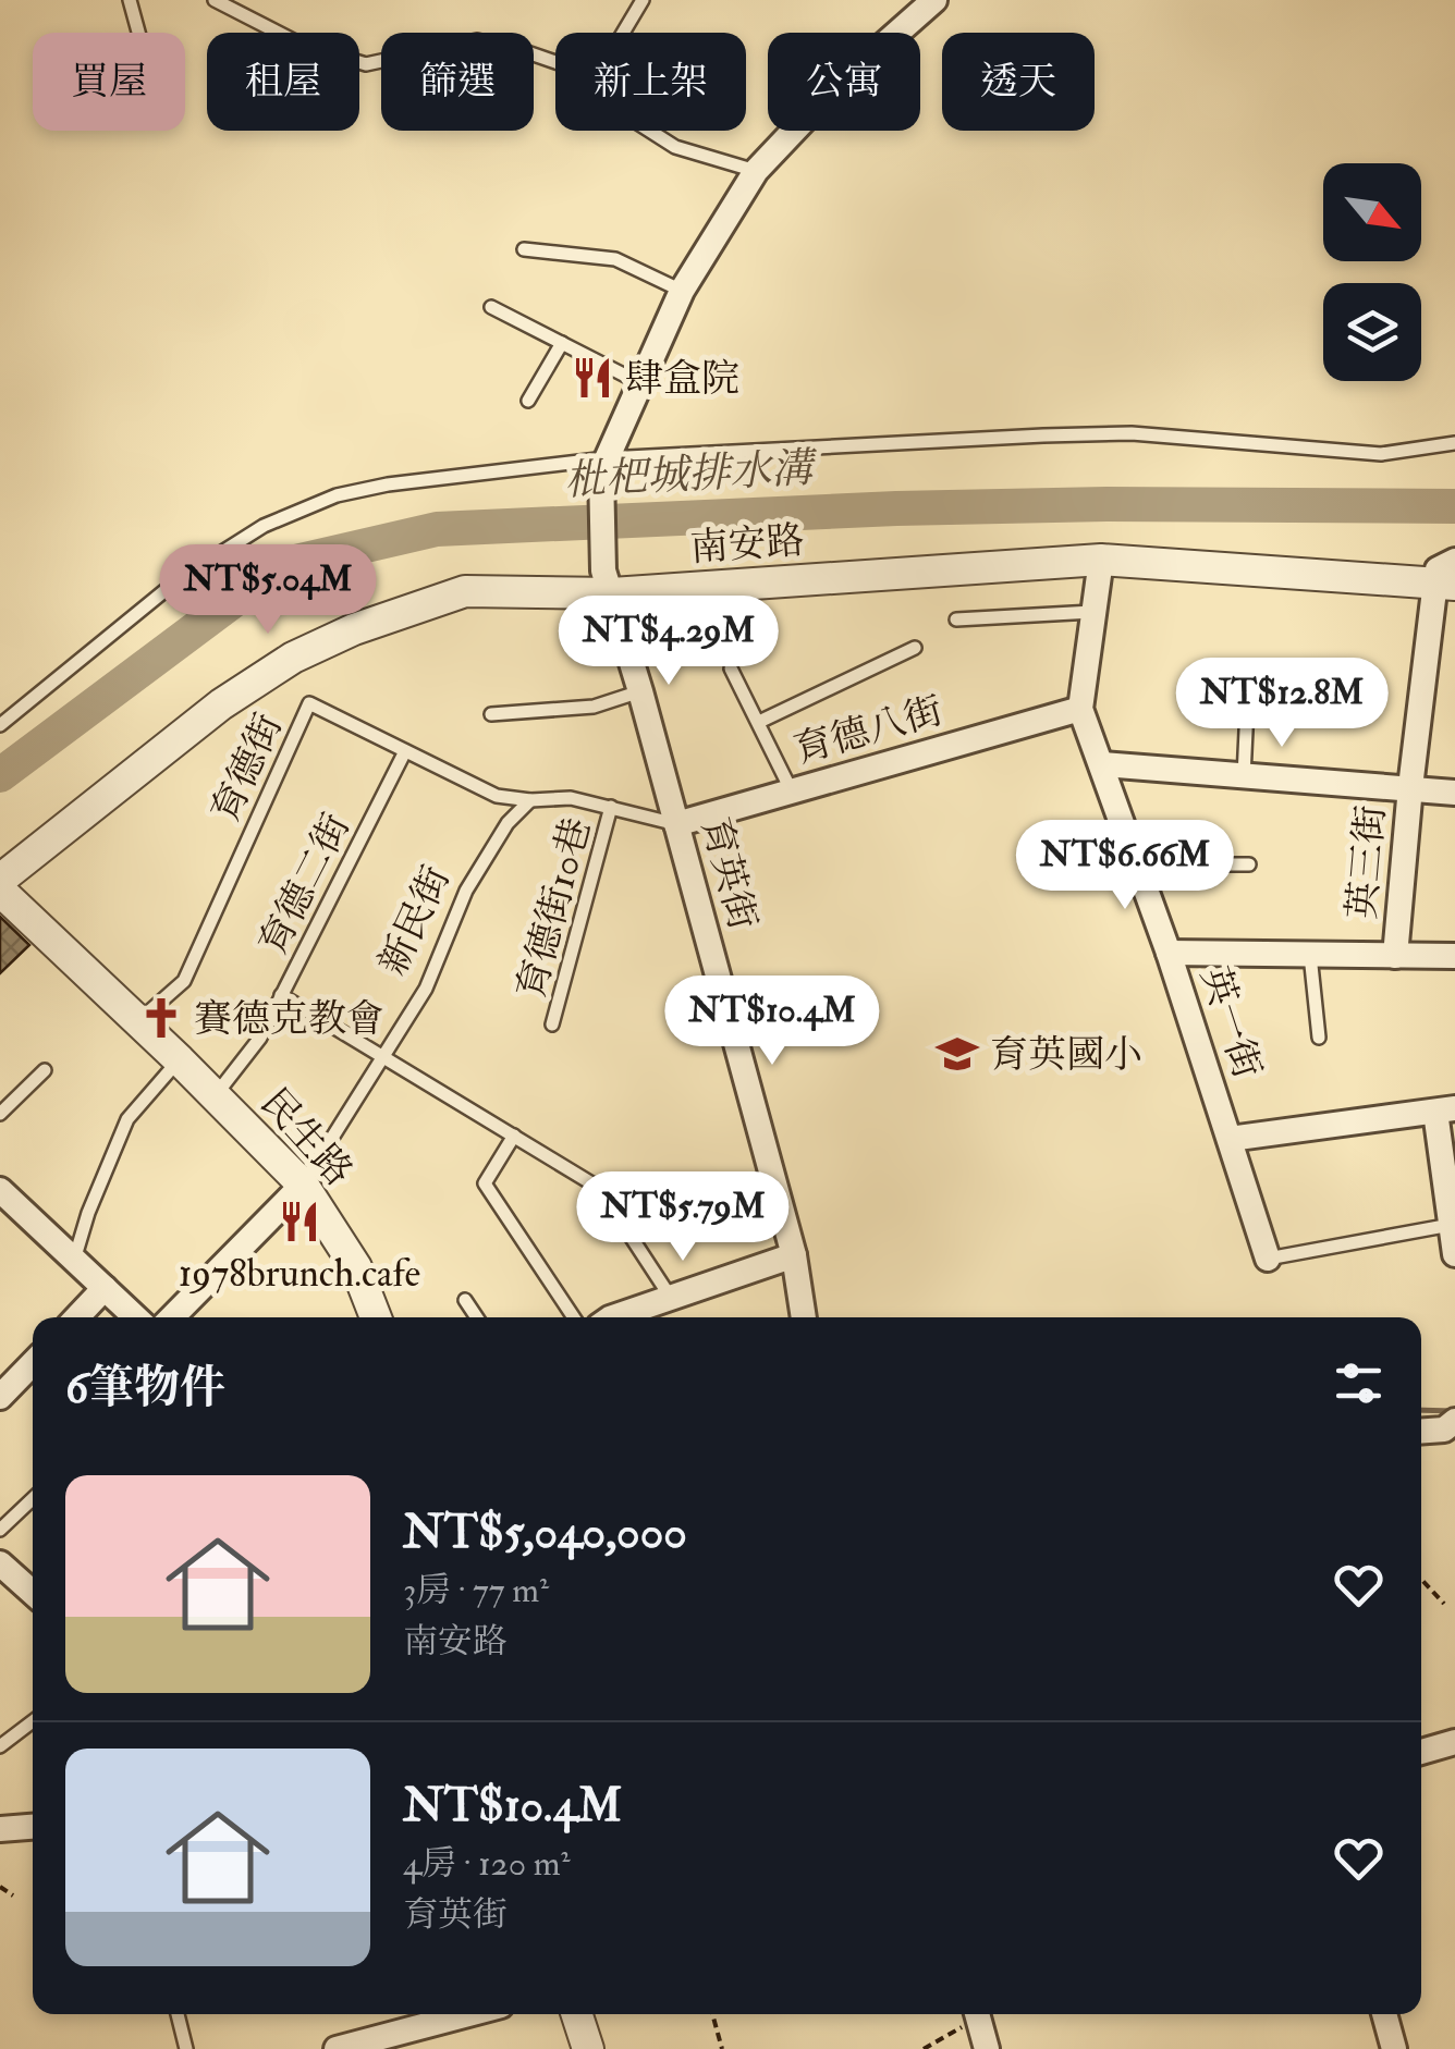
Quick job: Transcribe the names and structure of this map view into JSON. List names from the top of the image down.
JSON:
{
  "streets": {
    "street": [
      "南安路",
      "育德八街",
      "英三街",
      "育英街",
      "新民街",
      "英一街",
      "民生路"
    ],
    "lane": ["育德街", "育德二街", "育德街10巷"]
  },
  "crossings": [
    ["南安路", "英三街"],
    ["南安路", "育英街"],
    ["南安路", "英一街"],
    ["育德八街", "育德街"],
    ["育德八街", "育英街"],
    ["育德八街", "英一街"],
    ["育德街", "育英街"],
    ["育德街", "育德二街"],
    ["育德街", "育德街10巷"],
    ["育德街", "新民街"],
    ["育德街", "民生路"],
    ["育德二街", "民生路"],
    ["新民街", "民生路"]
  ],
  "water": ["枇杷城排水溝"],
  "places": {
    "restaurant": ["肆盒院", "1978brunch.cafe"],
    "church": ["賽德克教會"],
    "school or university": ["育英國小"]
  },
  "north": "bottom right",
  "page": {
    "chip": [
      "買屋",
      "租屋",
      "篩選",
      "新上架",
      "公寓",
      "透天"
    ],
    "price": [
      "NT$5.04M",
      "NT$4.29M",
      "NT$12.8M",
      "NT$6.66M",
      "NT$10.4M",
      "NT$5.79M"
    ],
    "heading": "6筆物件",
    "list": [
      {
        "name": "NT$5,040,000",
        "note": "3房 · 77 m² · 南安路"
      },
      {
        "name": "NT$10.4M",
        "note": "4房 · 120 m² · 育英街"
      }
    ]
  }
}
